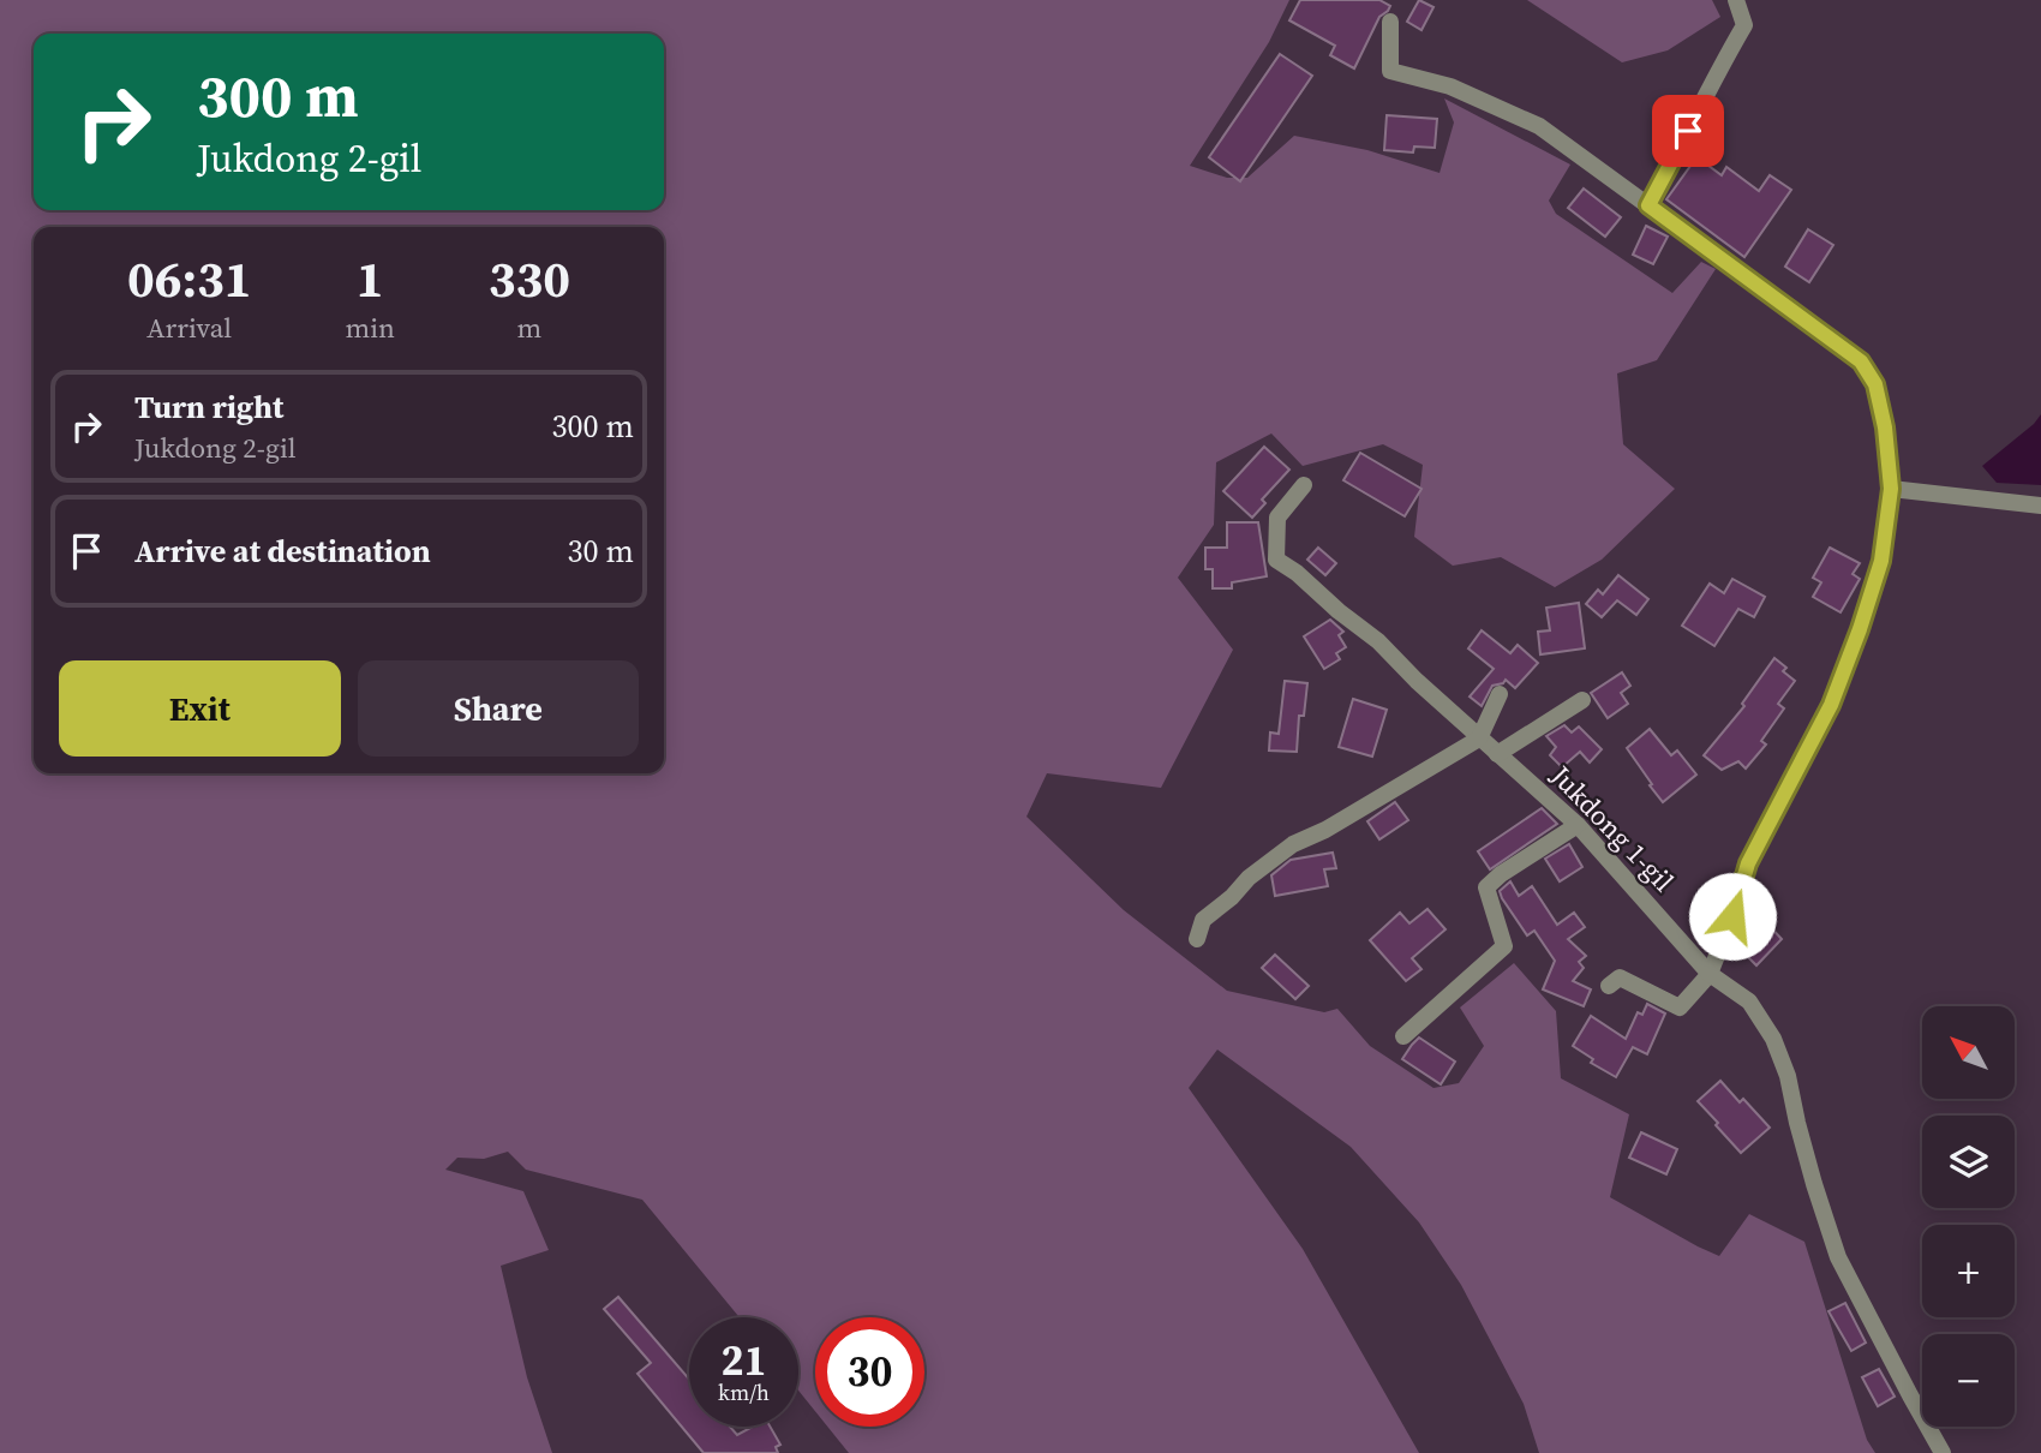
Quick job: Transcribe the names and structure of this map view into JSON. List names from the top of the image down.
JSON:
{
  "streets": {
    "street": ["Jukdong 1-gil"]
  },
  "north": "top left",
  "page": {
    "turn": ["300 m", "Jukdong 2-gil"],
    "eta": [
      "06:31",
      "Arrival",
      "1",
      "min",
      "330",
      "m"
    ],
    "list": [
      {
        "name": "Turn right",
        "note": "Jukdong 2-gil",
        "value": "300 m"
      },
      {
        "name": "Arrive at destination",
        "value": "30 m"
      }
    ],
    "buttons": ["Exit", "Share"],
    "map_buttons": ["+", "−"],
    "speed": "21 km/h",
    "limit": "30"
  }
}
